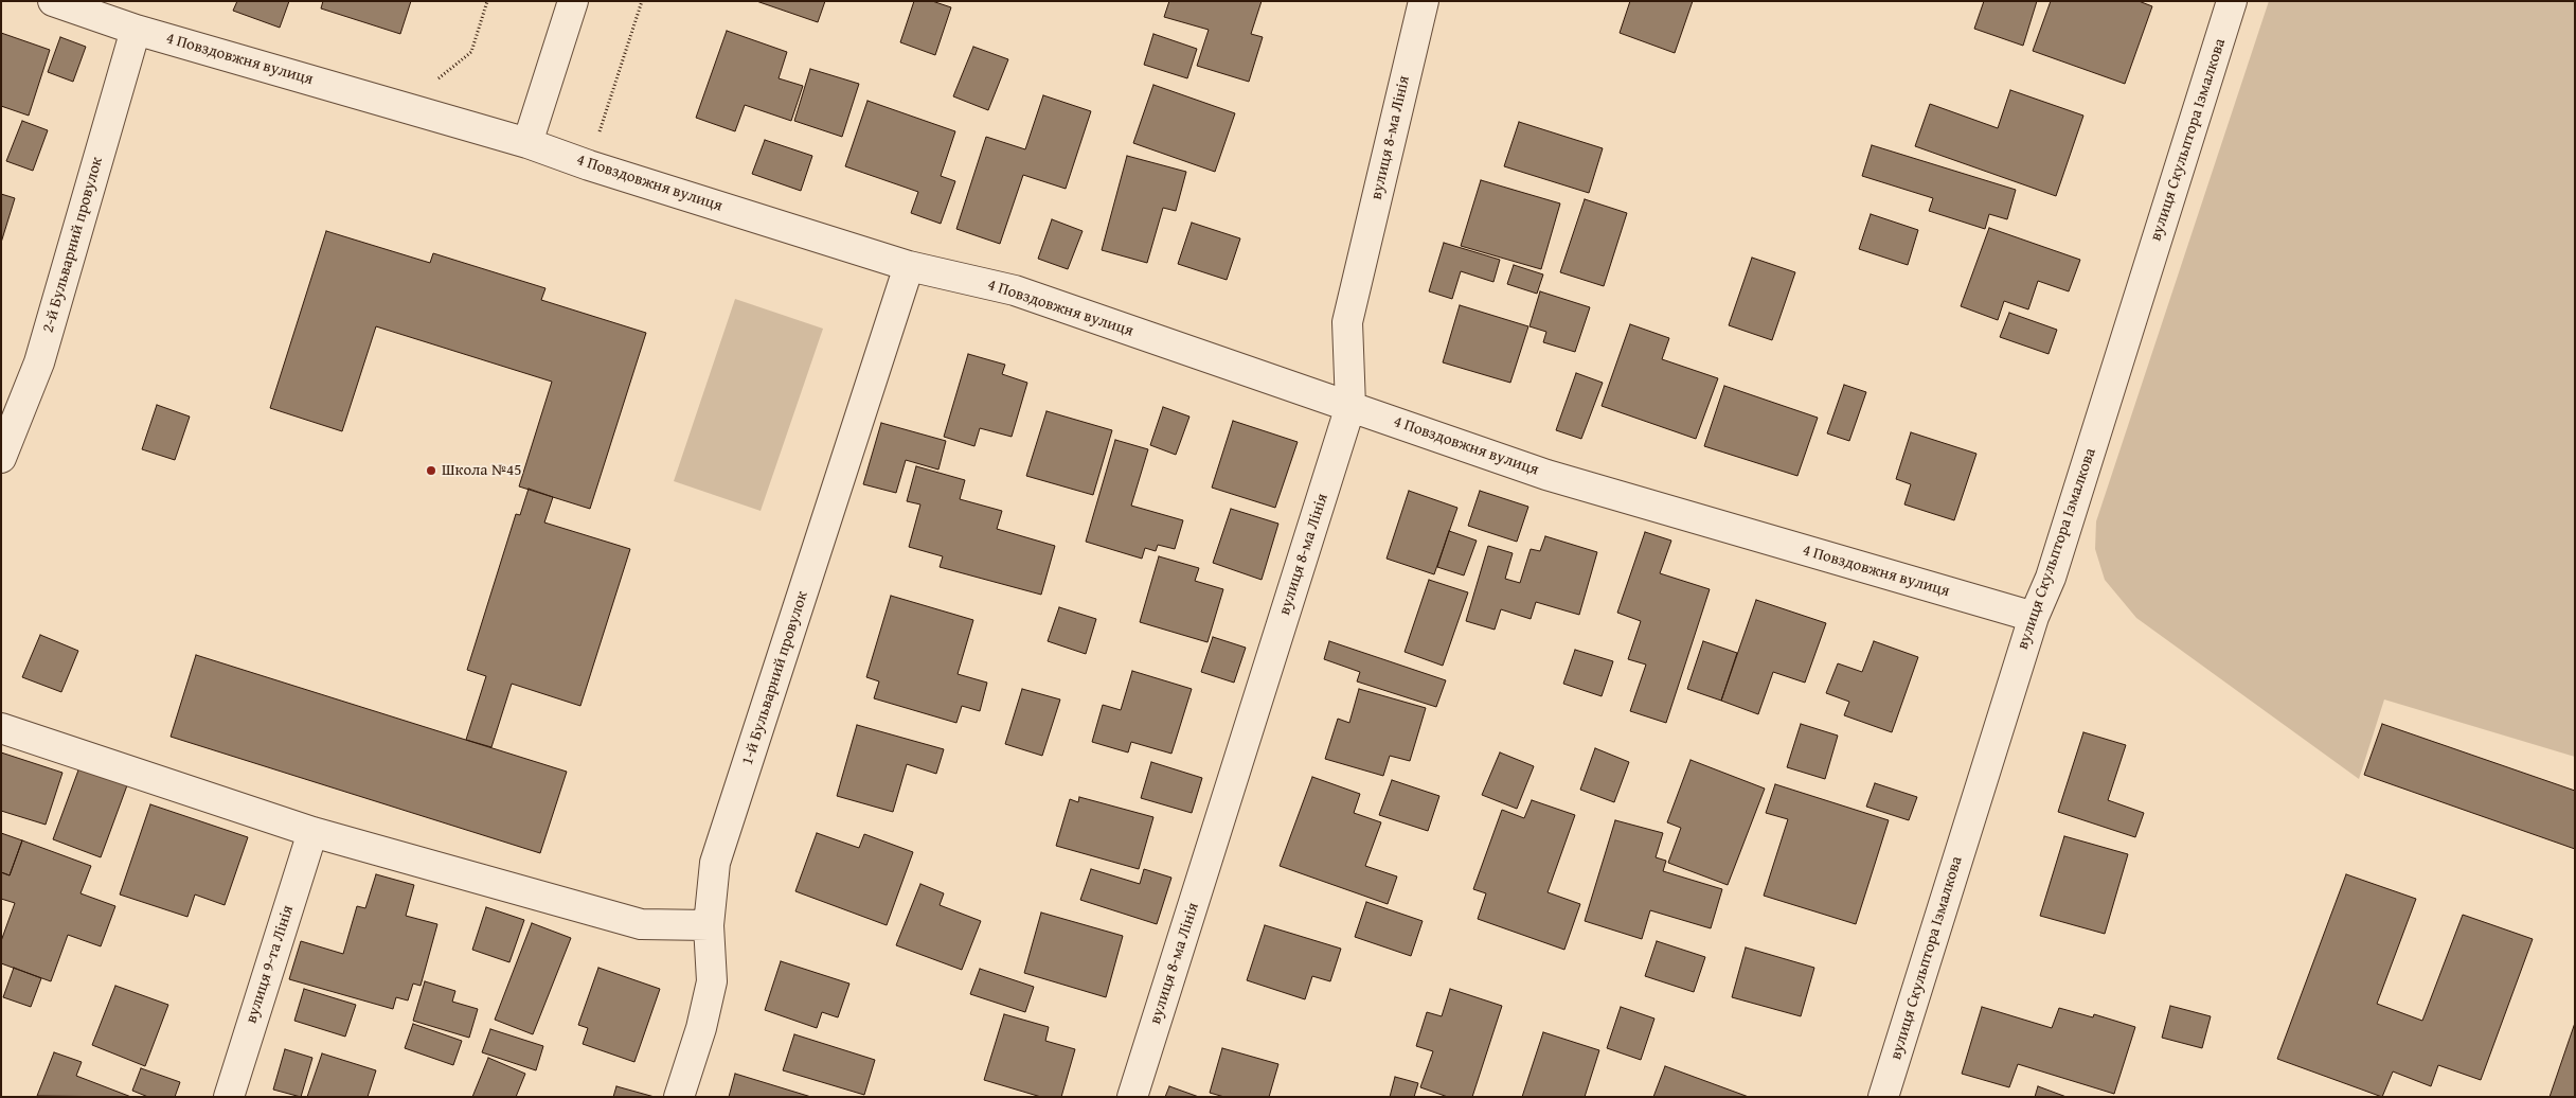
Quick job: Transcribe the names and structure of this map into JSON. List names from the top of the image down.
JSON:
{
  "streets": {
    "street": [
      "4 Повздовжня вулиця",
      "вулиця 8-ма Лінія",
      "вулиця Скульптора Ізмалкова",
      "2-й Бульварний провулок",
      "1-й Бульварний провулок",
      "вулиця 9-та Лінія"
    ]
  },
  "crossings": [
    ["4 Повздовжня вулиця", "вулиця 8-ма Лінія"],
    ["4 Повздовжня вулиця", "вулиця Скульптора Ізмалкова"],
    ["4 Повздовжня вулиця", "2-й Бульварний провулок"],
    ["4 Повздовжня вулиця", "1-й Бульварний провулок"]
  ],
  "places": ["Школа №45"]
}
